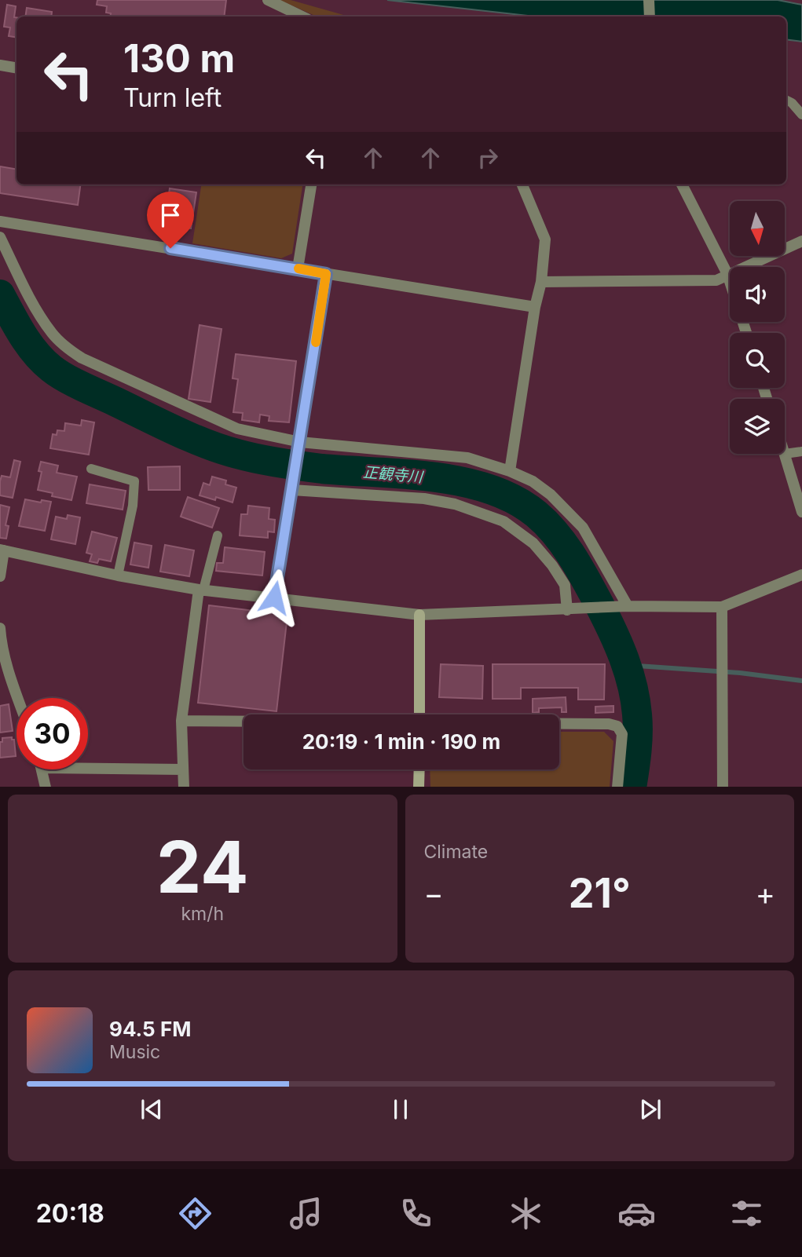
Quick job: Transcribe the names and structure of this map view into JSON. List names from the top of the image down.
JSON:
{
  "water": ["正観寺川"],
  "north": "bottom",
  "page": {
    "turn": ["130 m", "Turn left"],
    "limit": "30",
    "trip": "20:19 · 1 min · 190 m",
    "tile": [
      ["24", "km/h"],
      "Climate"
    ],
    "heat": ["−", "21°", "+"],
    "song": ["94.5 FM", "Music"],
    "tabs": "20:18"
  }
}
